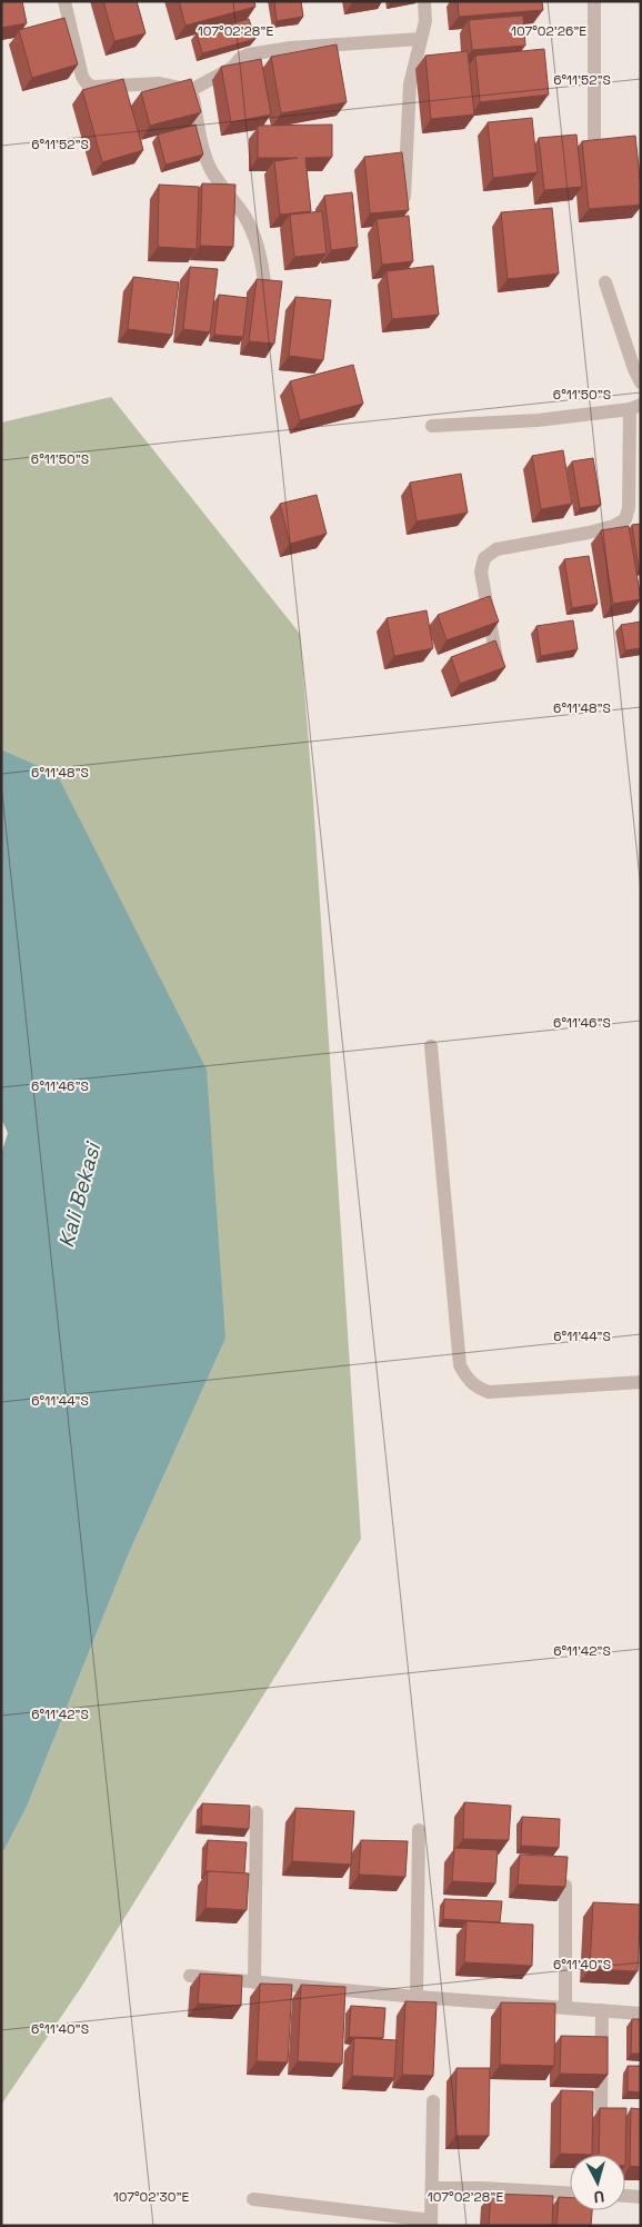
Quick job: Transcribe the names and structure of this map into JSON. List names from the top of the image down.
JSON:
{
  "water": ["Kali Bekasi"],
  "north": "bottom",
  "coordinates": [
    "107°02'28\"E",
    "107°02'26\"E",
    "6°11'52\"S",
    "6°11'50\"S",
    "6°11'48\"S",
    "6°11'46\"S",
    "6°11'44\"S",
    "6°11'42\"S",
    "6°11'40\"S",
    "107°02'30\"E"
  ]
}
